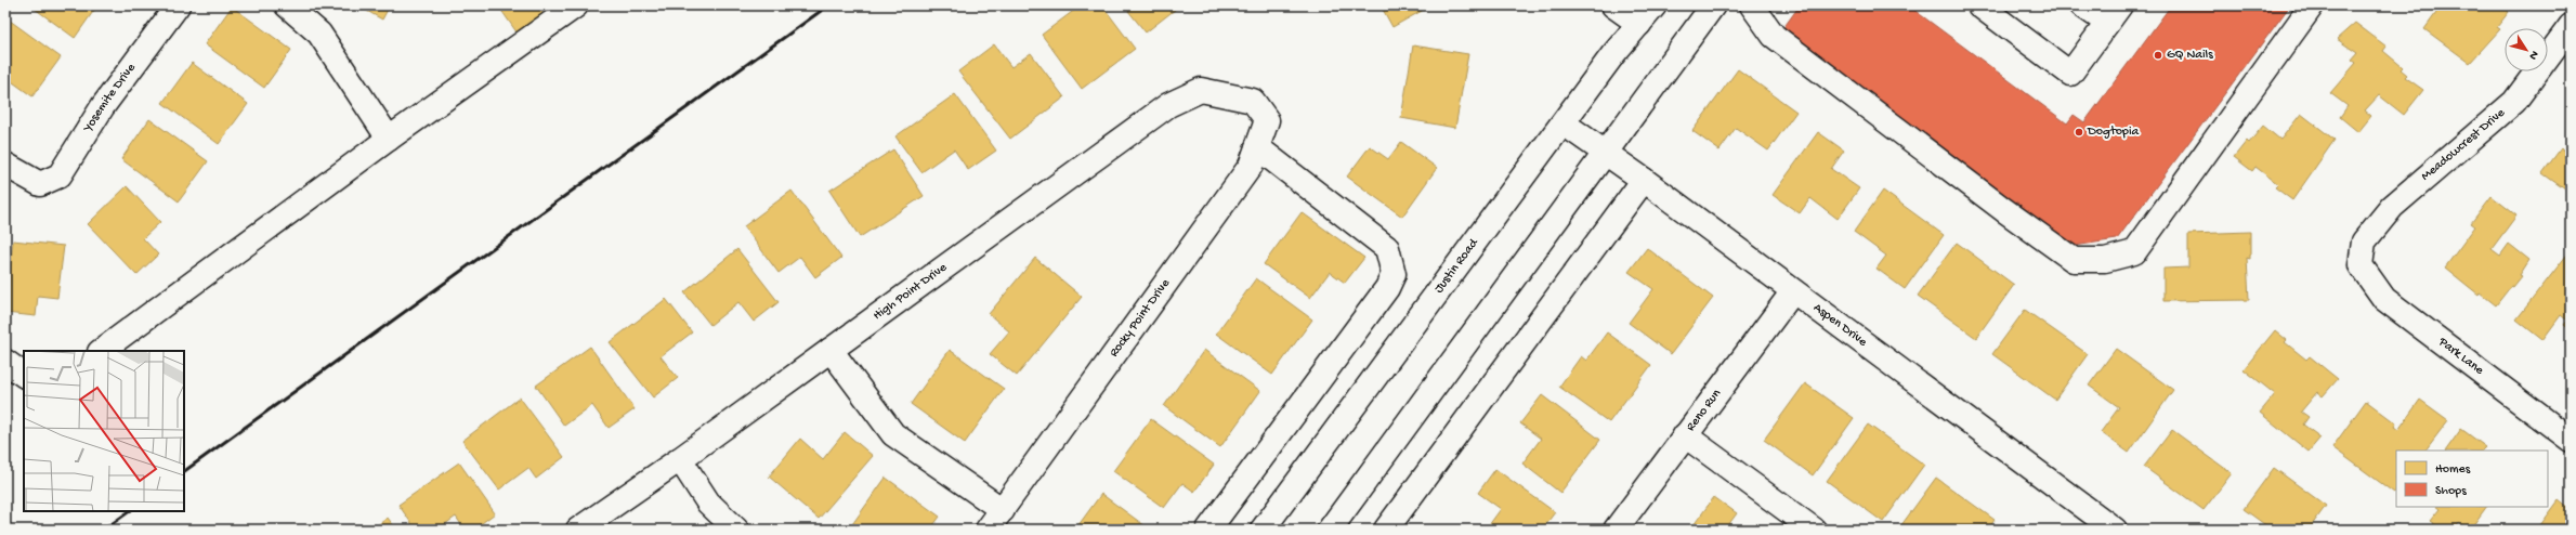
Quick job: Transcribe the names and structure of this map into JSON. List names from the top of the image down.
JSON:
{
  "streets": {
    "street": [
      "Yosemite Drive",
      "Meadowcrest Drive",
      "Justin Road",
      "High Point Drive",
      "Rocky Point Drive",
      "Aspen Drive",
      "Park Lane",
      "Reno Run"
    ]
  },
  "crossings": [
    ["Meadowcrest Drive", "Park Lane"],
    ["Justin Road", "Aspen Drive"],
    ["High Point Drive", "Rocky Point Drive"],
    ["Aspen Drive", "Reno Run"]
  ],
  "places": ["GQ Nails", "Dogtopia"],
  "legend": ["Homes", "Shops"],
  "north": "bottom right"
}
